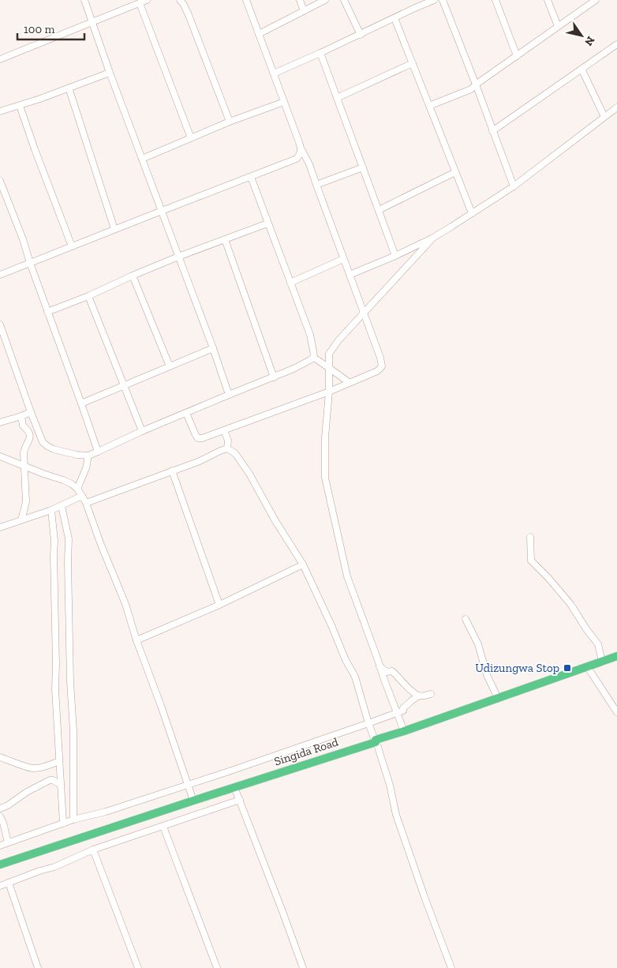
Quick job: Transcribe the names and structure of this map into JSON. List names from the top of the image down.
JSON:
{
  "streets": {
    "highway": ["Singida Road"]
  },
  "places": {
    "transit": ["Udizungwa Stop"]
  },
  "scale_bar": "100 m",
  "north": "bottom right"
}
